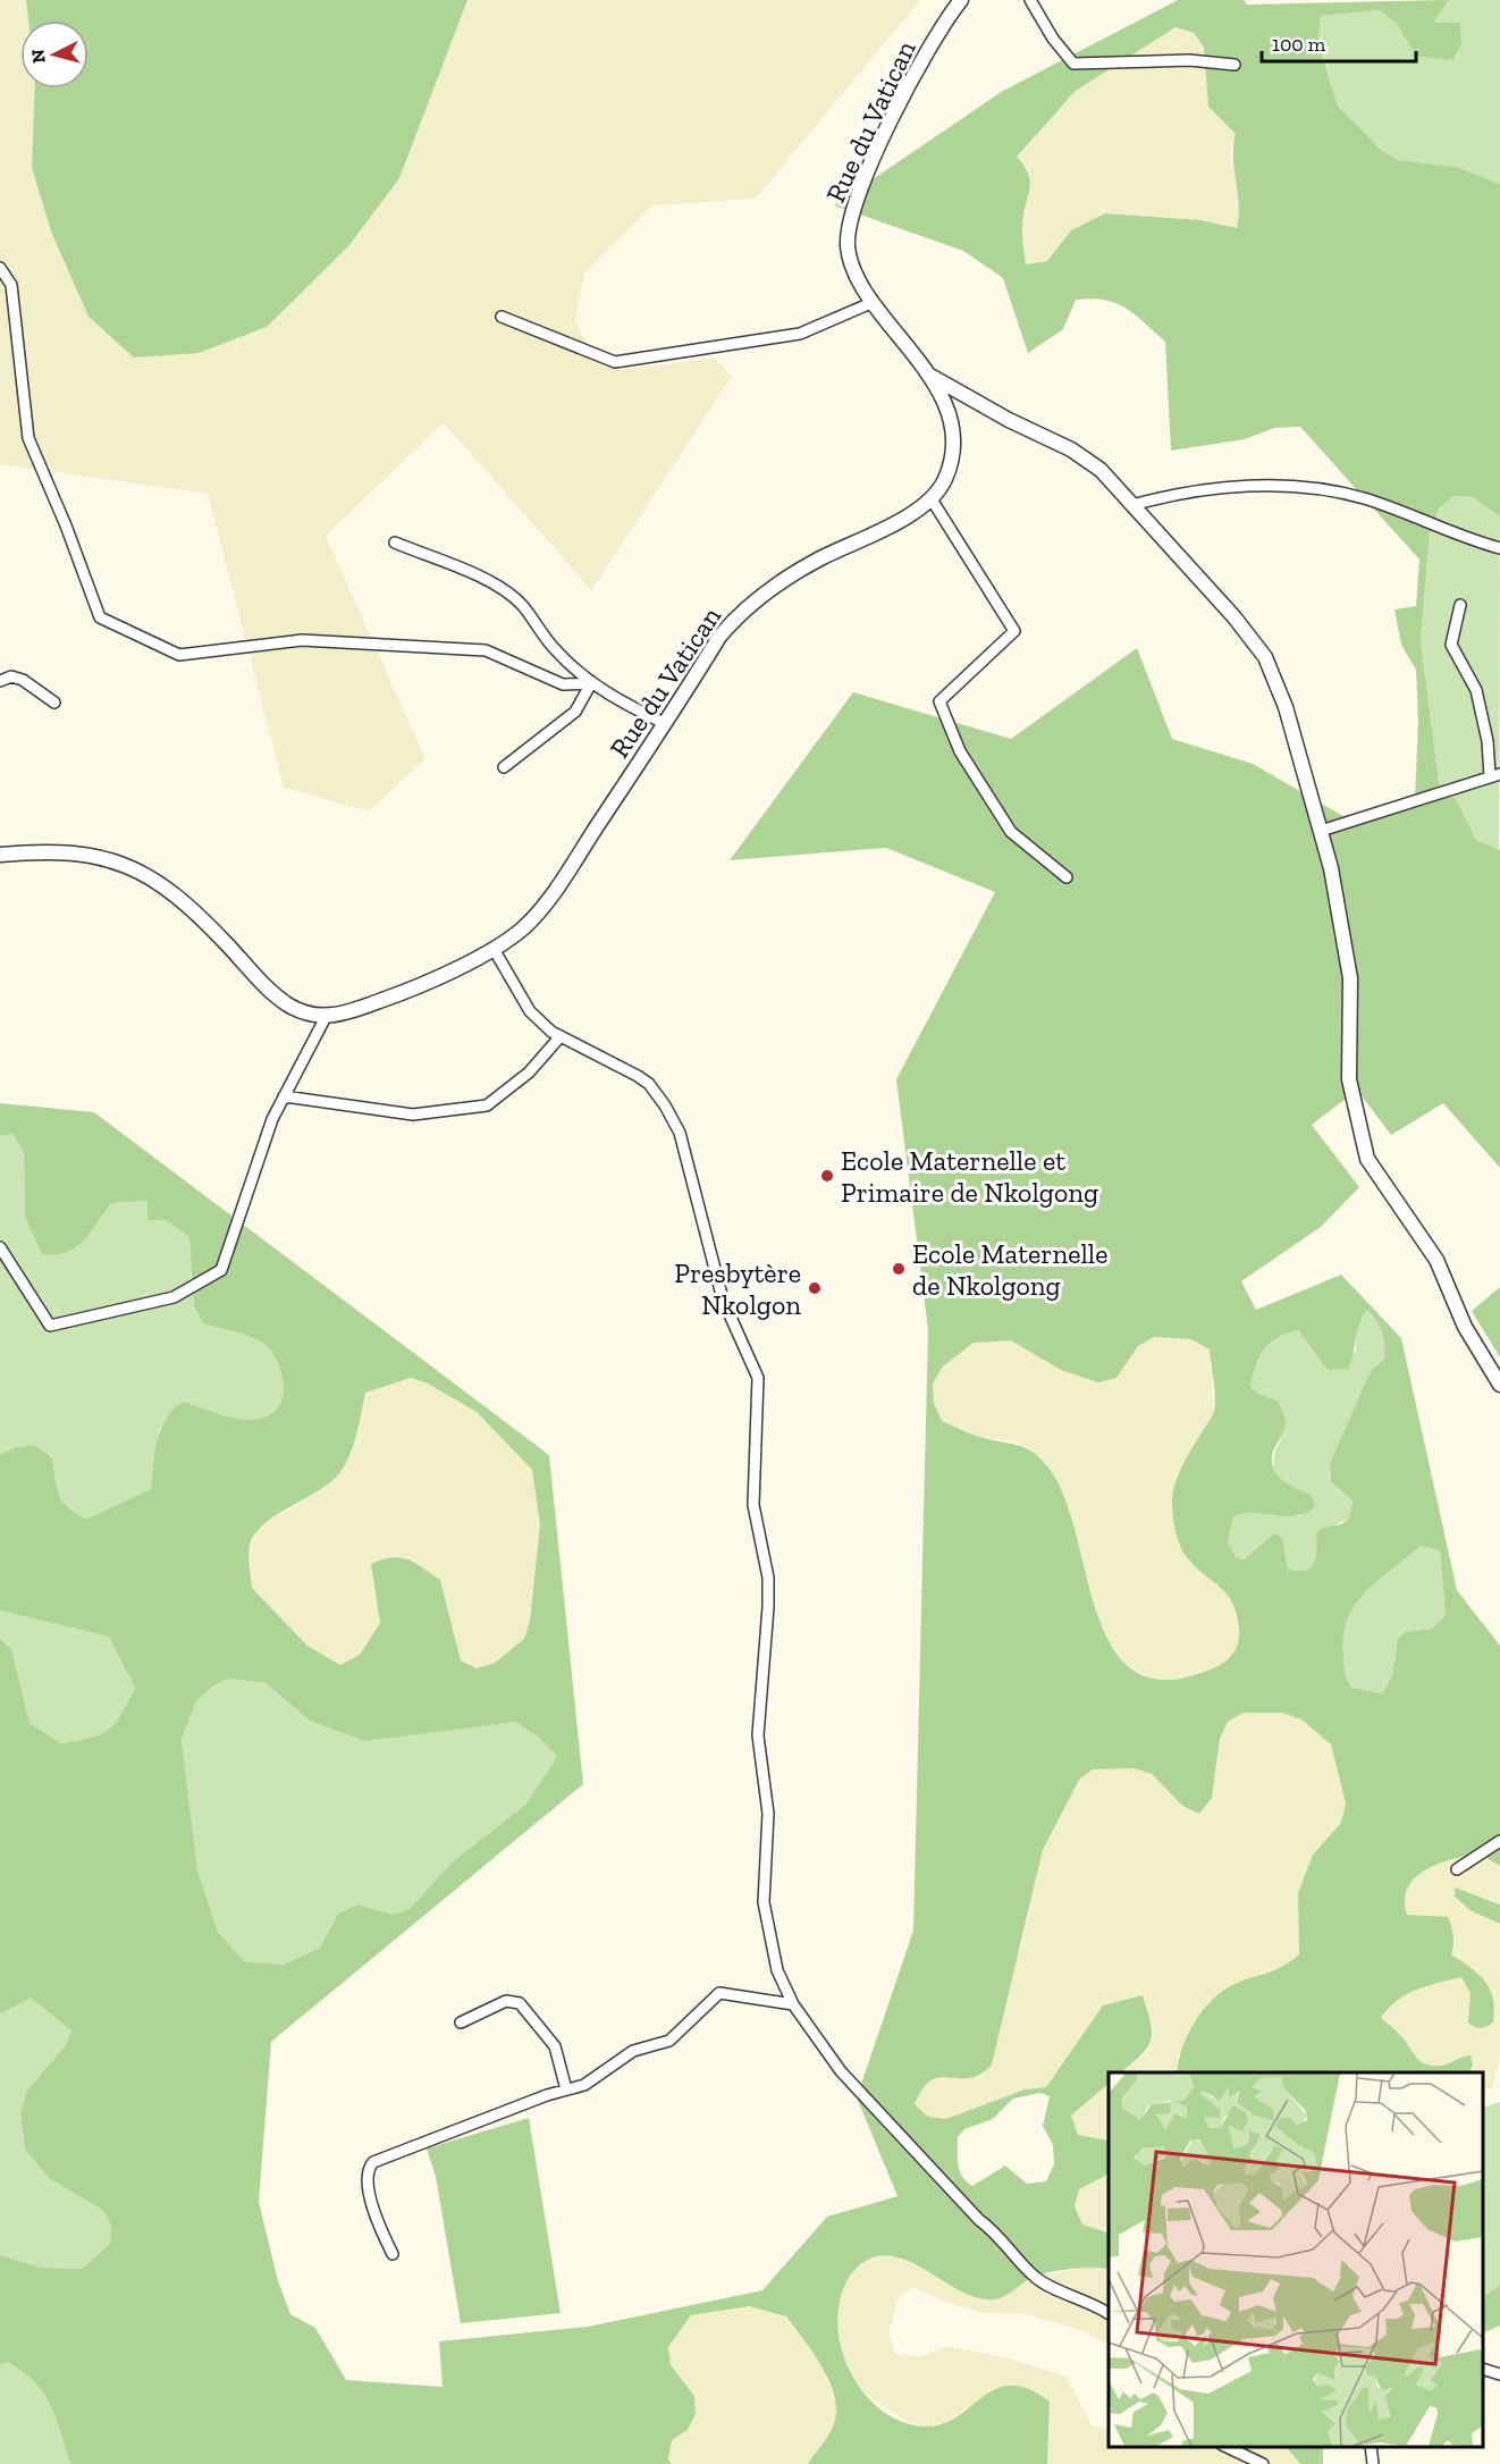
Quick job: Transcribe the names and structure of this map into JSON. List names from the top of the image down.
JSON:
{
  "streets": {
    "street": ["Rue du Vatican"]
  },
  "places": ["Ecole Maternelle et Primaire de Nkolgong", "Ecole Maternelle de Nkolgong", "Presbytère Nkolgon"],
  "scale_bar": "100 m",
  "north": "left"
}
